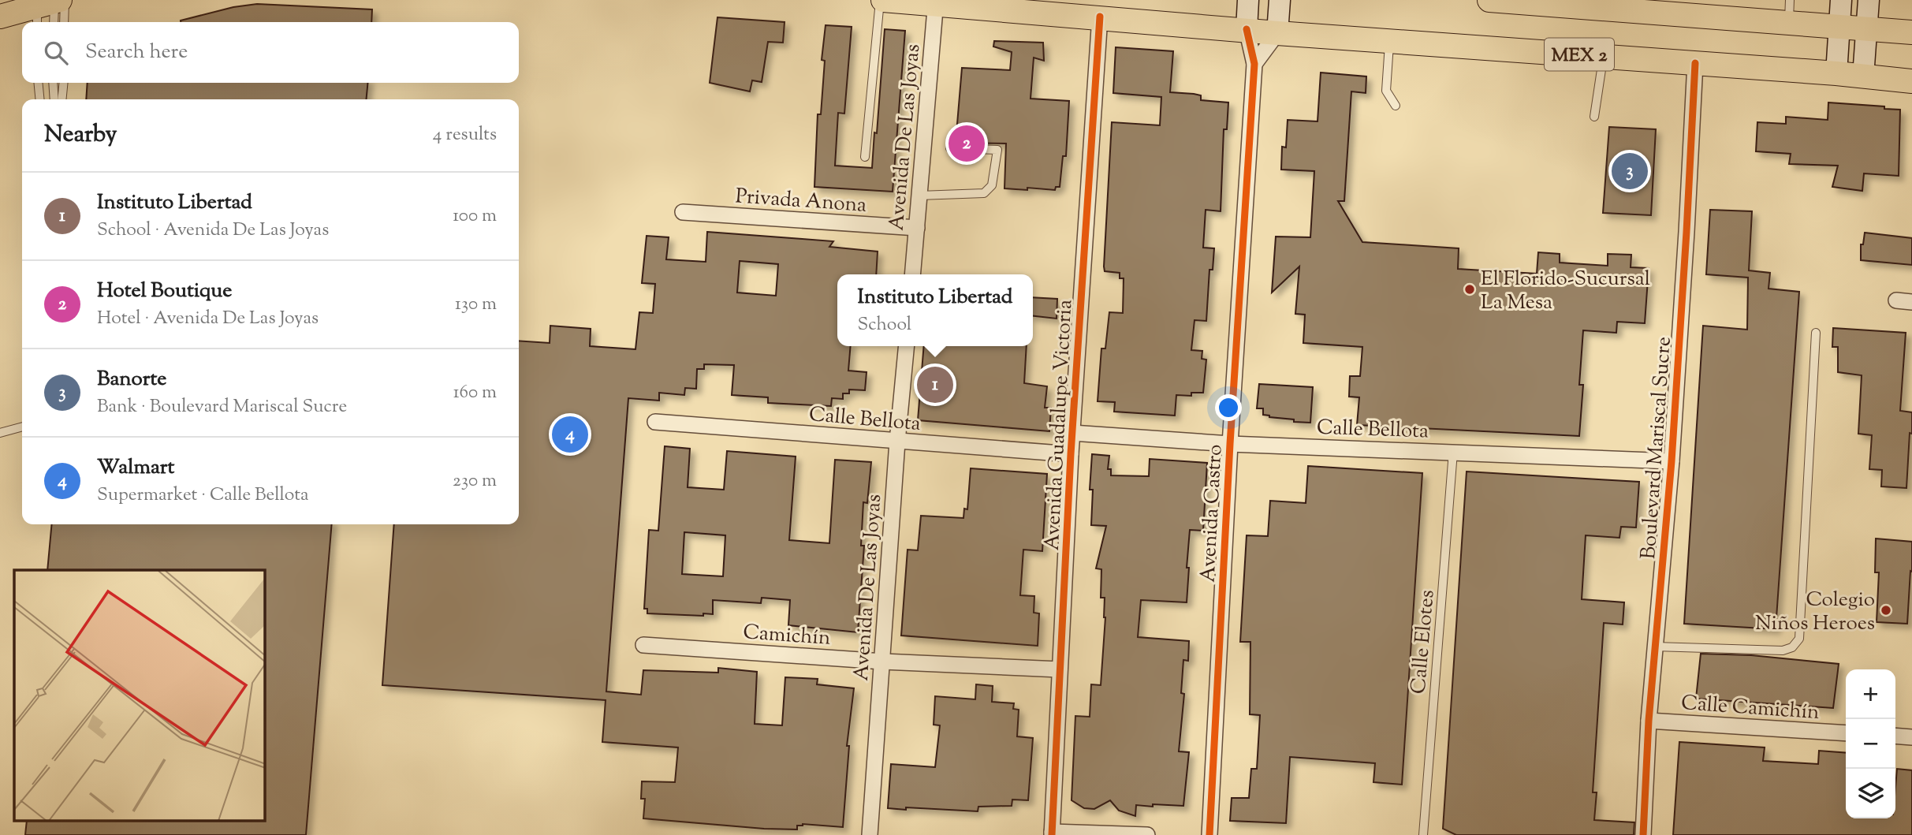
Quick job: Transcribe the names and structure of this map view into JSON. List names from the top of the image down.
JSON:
{
  "streets": {
    "main road": ["MEX 2"],
    "street": [
      "Avenida De Las Joyas",
      "Privada Anona",
      "Calle Bellota",
      "Avenida Guadalupe Victoria",
      "Boulevard Mariscal Sucre",
      "Avenida Castro",
      "Camichín",
      "Calle Camichín"
    ],
    "lane": ["Calle Elotes"]
  },
  "crossings": [
    ["MEX 2", "Avenida De Las Joyas"],
    ["MEX 2", "Avenida Guadalupe Victoria"],
    ["MEX 2", "Boulevard Mariscal Sucre"],
    ["MEX 2", "Avenida Castro"],
    ["Avenida De Las Joyas", "Privada Anona"],
    ["Avenida De Las Joyas", "Calle Bellota"],
    ["Avenida De Las Joyas", "Camichín"],
    ["Calle Bellota", "Avenida Guadalupe Victoria"],
    ["Calle Bellota", "Boulevard Mariscal Sucre"],
    ["Calle Bellota", "Avenida Castro"],
    ["Calle Bellota", "Calle Elotes"],
    ["Avenida Guadalupe Victoria", "Camichín"],
    ["Boulevard Mariscal Sucre", "Calle Camichín"]
  ],
  "places": ["El Florido-Sucursal La Mesa", "Colegio Niños Heroes"],
  "page": {
    "search": "Search here",
    "heading": ["Nearby", "4 results"],
    "pins": [
      "2",
      "3",
      "1",
      "4"
    ],
    "list": [
      {
        "mark": "1",
        "name": "Instituto Libertad",
        "note": "School · Avenida De Las Joyas",
        "value": "100 m"
      },
      {
        "mark": "2",
        "name": "Hotel Boutique",
        "note": "Hotel · Avenida De Las Joyas",
        "value": "130 m"
      },
      {
        "mark": "3",
        "name": "Banorte",
        "note": "Bank · Boulevard Mariscal Sucre",
        "value": "160 m"
      },
      {
        "mark": "4",
        "name": "Walmart",
        "note": "Supermarket · Calle Bellota",
        "value": "230 m"
      }
    ],
    "popup": ["Instituto Libertad", "School"],
    "map_buttons": ["+", "−"]
  }
}
